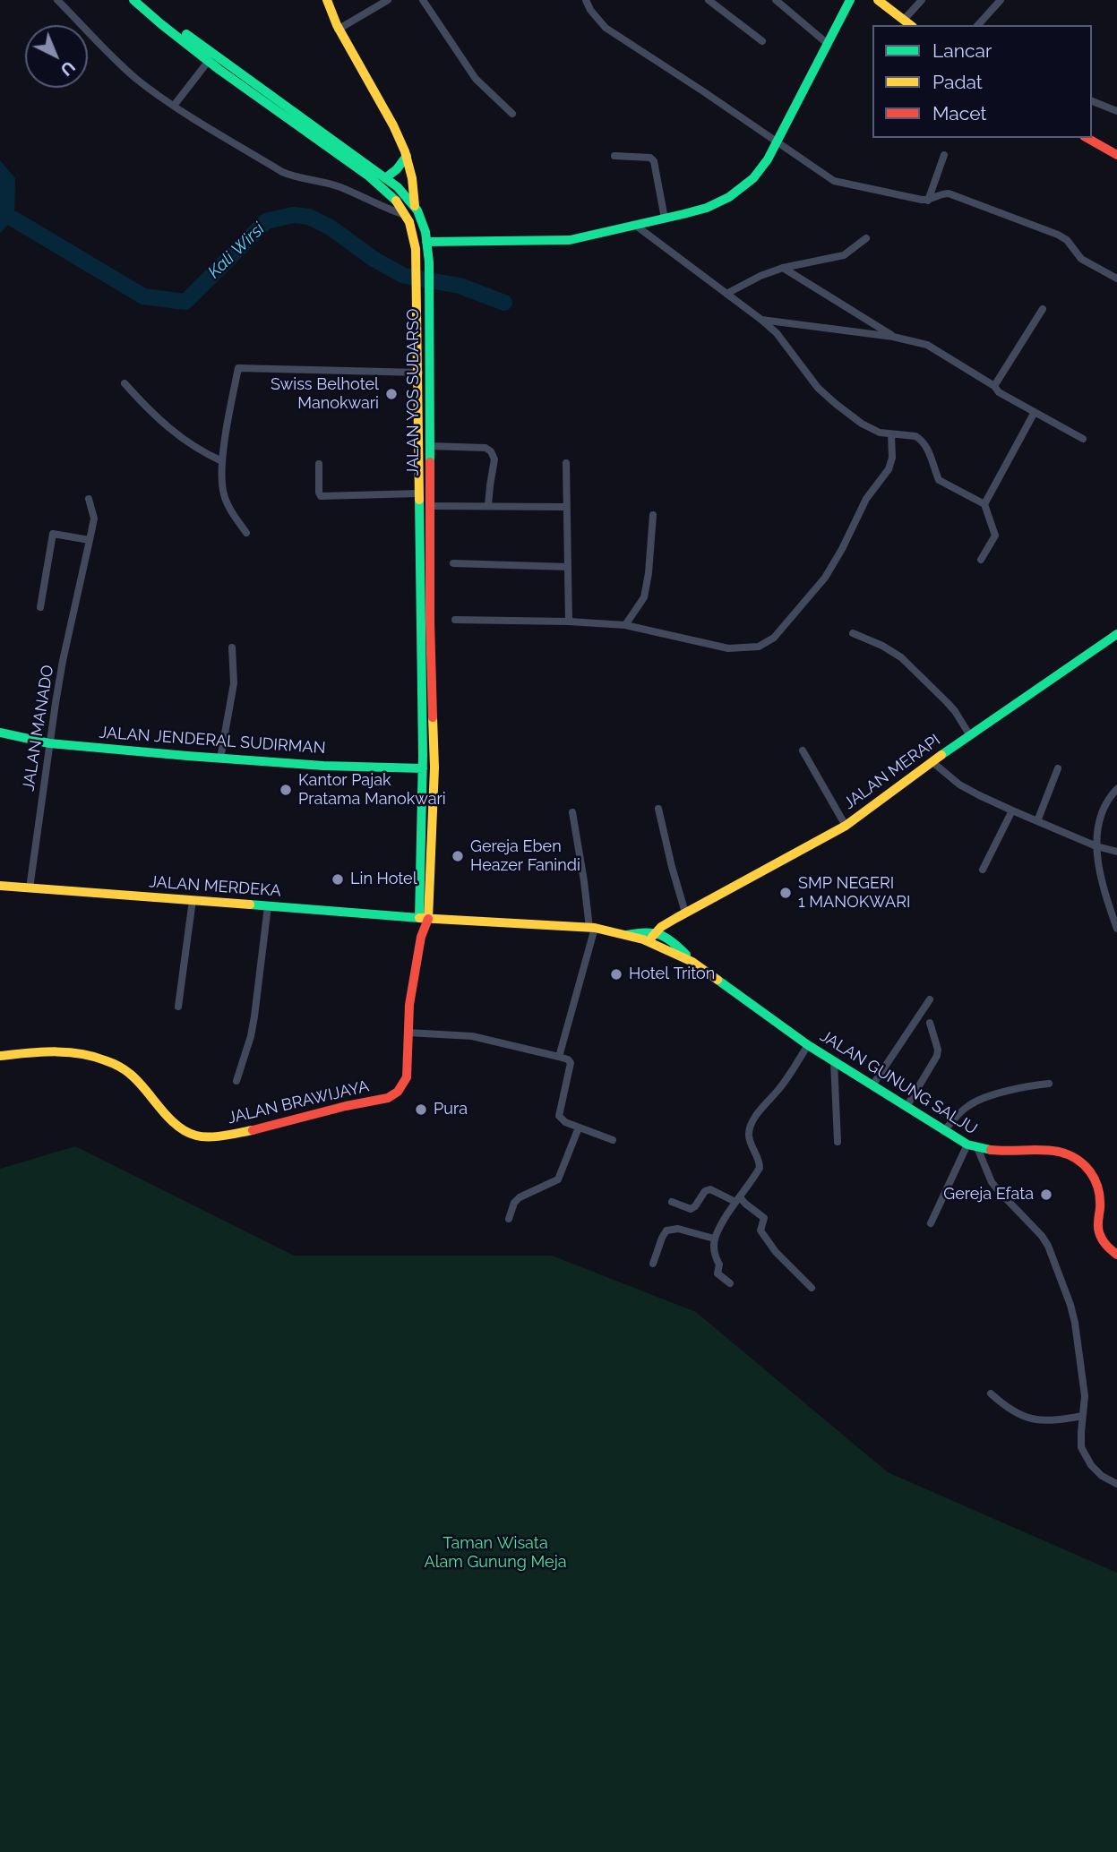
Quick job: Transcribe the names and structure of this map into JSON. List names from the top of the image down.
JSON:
{
  "streets": {
    "main road": [
      "JALAN YOS SUDARSO",
      "JALAN JENDERAL SUDIRMAN",
      "JALAN MERAPI",
      "JALAN MERDEKA",
      "JALAN GUNUNG SALJU",
      "JALAN BRAWIJAYA"
    ],
    "street": ["JALAN MANADO"]
  },
  "crossings": [
    ["JALAN YOS SUDARSO", "JALAN JENDERAL SUDIRMAN"],
    ["JALAN YOS SUDARSO", "JALAN MERDEKA"],
    ["JALAN YOS SUDARSO", "JALAN GUNUNG SALJU"],
    ["JALAN YOS SUDARSO", "JALAN BRAWIJAYA"],
    ["JALAN MANADO", "JALAN JENDERAL SUDIRMAN"],
    ["JALAN MANADO", "JALAN MERDEKA"],
    ["JALAN MERAPI", "JALAN GUNUNG SALJU"],
    ["JALAN MERDEKA", "JALAN GUNUNG SALJU"],
    ["JALAN MERDEKA", "JALAN BRAWIJAYA"],
    ["JALAN GUNUNG SALJU", "JALAN BRAWIJAYA"]
  ],
  "water": ["Kali Wirsi"],
  "parks": ["Taman Wisata Alam Gunung Meja"],
  "places": [
    "Swiss Belhotel Manokwari",
    "Kantor Pajak Pratama Manokwari",
    "Gereja Eben Heazer Fanindi",
    "Lin Hotel",
    "SMP NEGERI 1 MANOKWARI",
    "Hotel Triton",
    "Pura",
    "Gereja Efata"
  ],
  "legend": ["Lancar", "Padat", "Macet"],
  "north": "bottom right"
}
